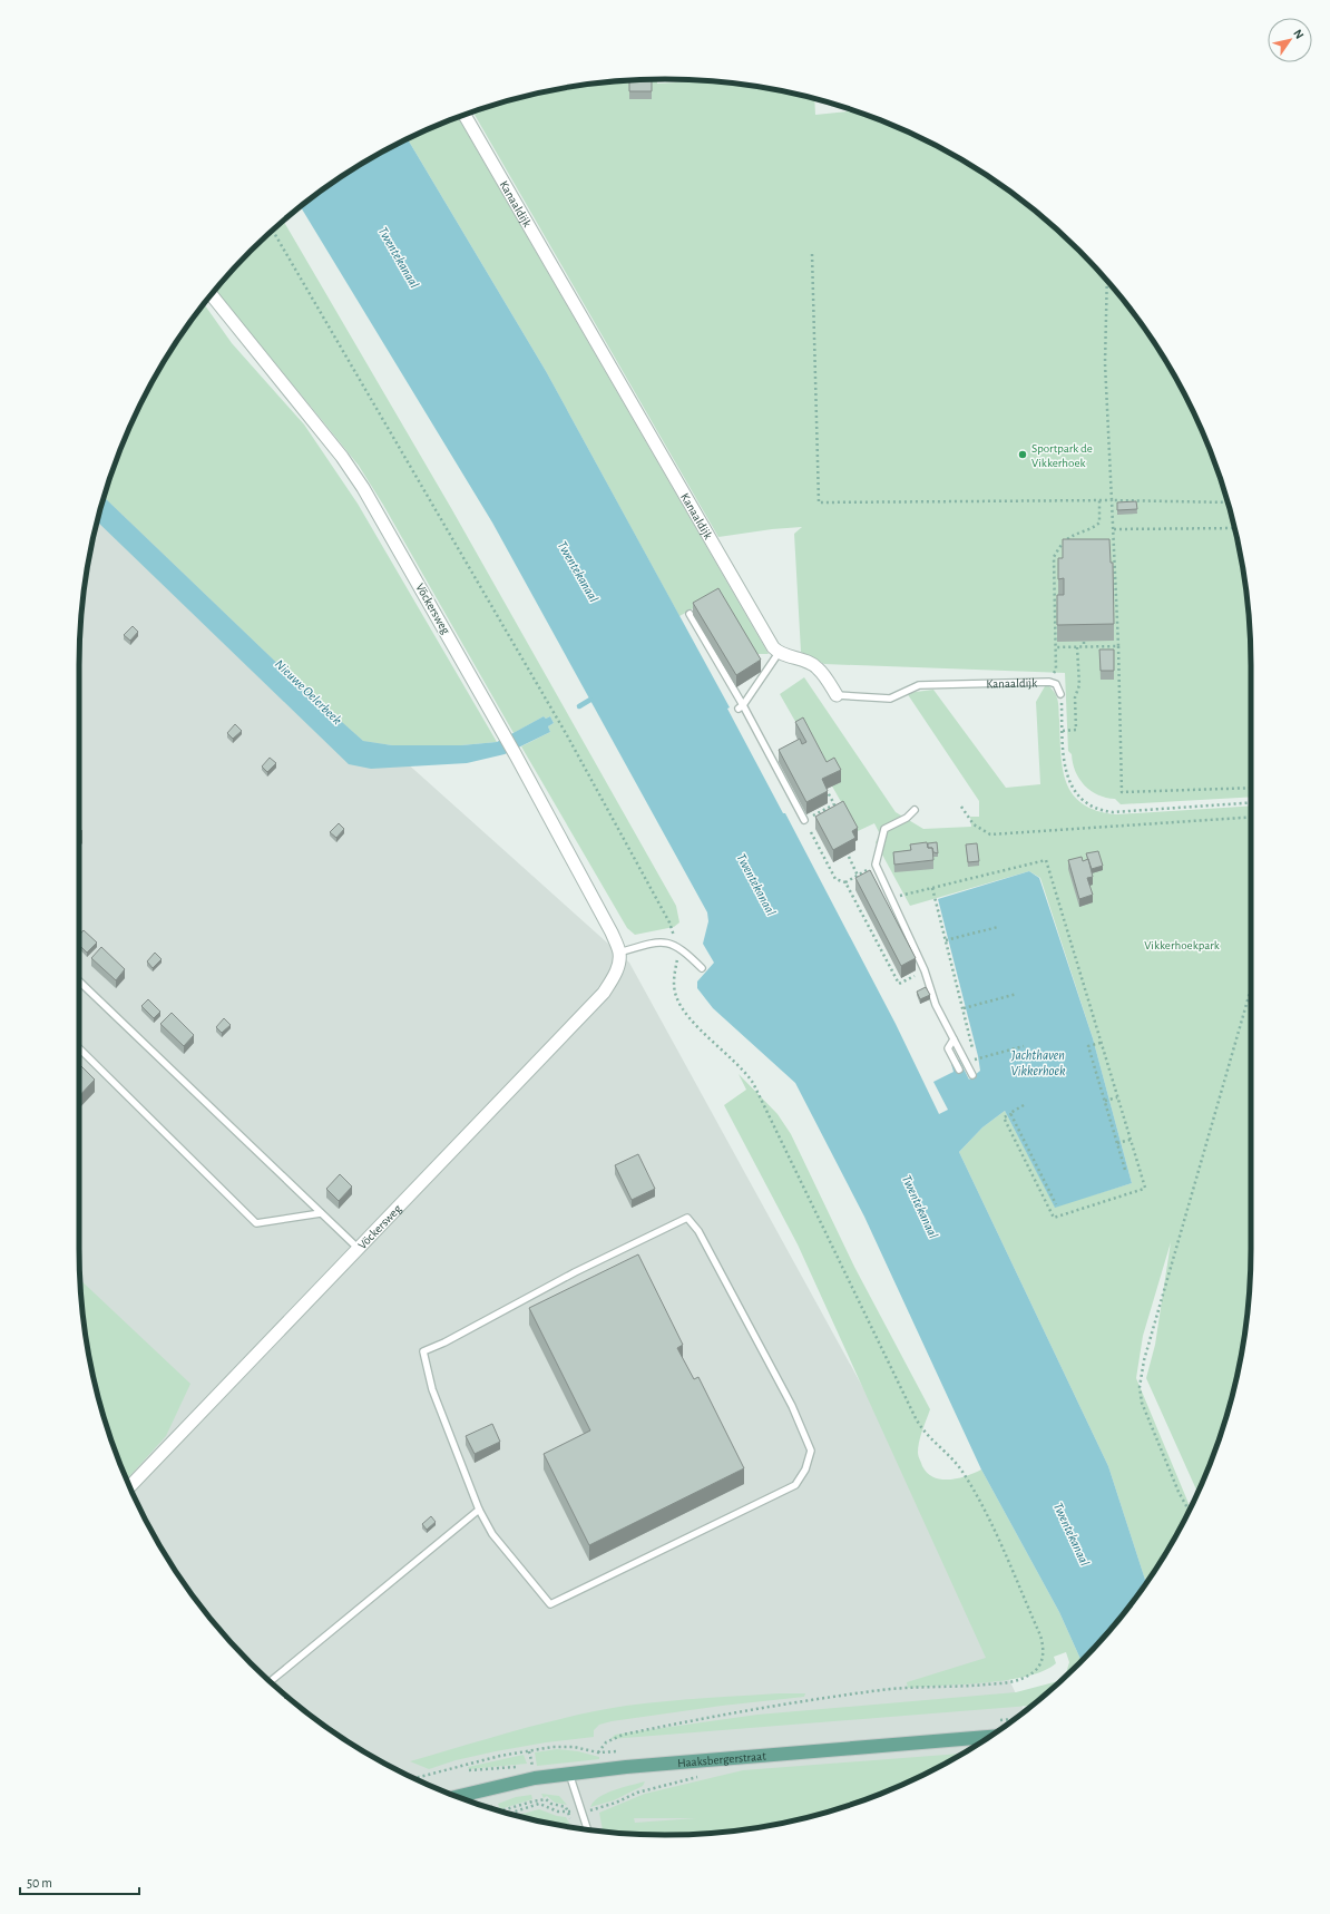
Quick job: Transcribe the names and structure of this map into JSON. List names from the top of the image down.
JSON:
{
  "streets": {
    "main road": ["Haaksbergerstraat"],
    "street": ["Kanaaldijk", "Vöckersweg"]
  },
  "water": ["Twentekanaal", "Nieuwe Oelerbeek", "Jachthaven Vikkerhoek"],
  "parks": ["Vikkerhoekpark"],
  "places": ["Sportpark de Vikkerhoek"],
  "scale_bar": "50 m",
  "north": "top right"
}
